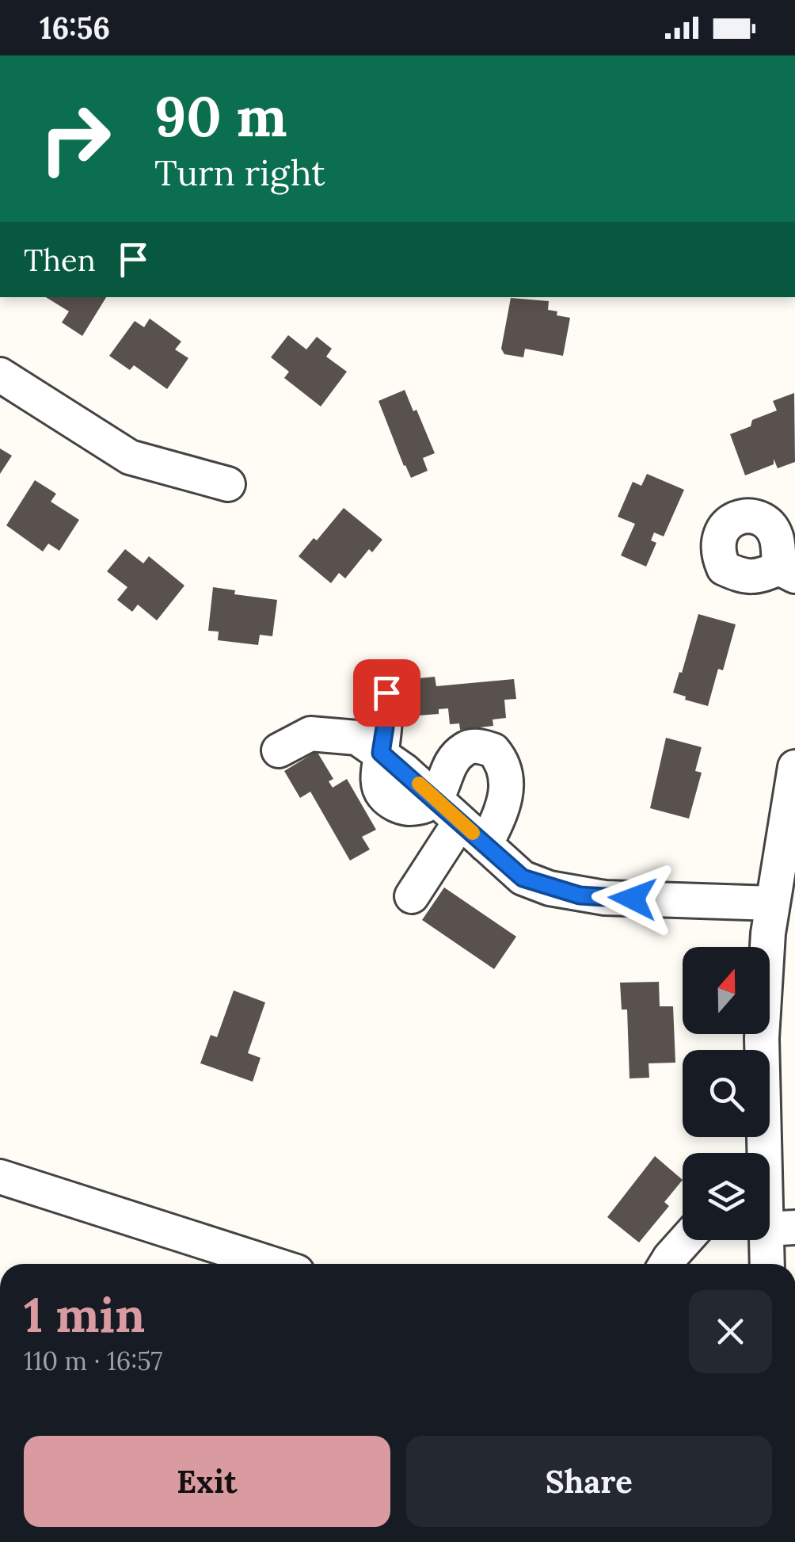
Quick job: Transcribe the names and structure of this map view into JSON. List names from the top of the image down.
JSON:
{
  "north": "top",
  "page": {
    "status": "16:56",
    "turn": ["90 m", "Turn right"],
    "then": "Then",
    "heading": ["1 min", "110 m · 16:57"],
    "buttons": ["Exit", "Share"]
  }
}
